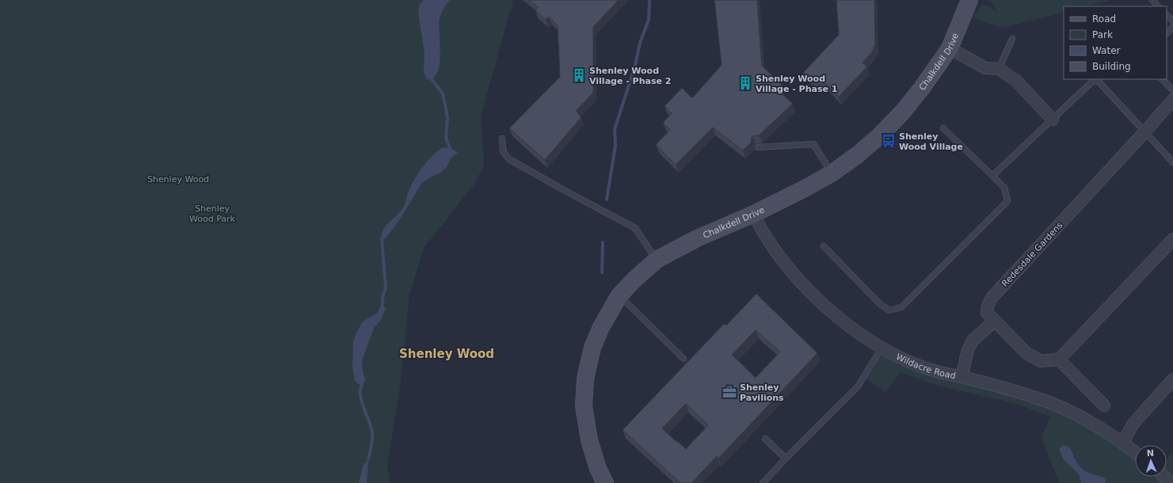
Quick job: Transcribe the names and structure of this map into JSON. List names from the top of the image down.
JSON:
{
  "streets": {
    "street": ["Chalkdell Drive", "Redesdale Gardens", "Wildacre Road"]
  },
  "crossings": [
    ["Chalkdell Drive", "Wildacre Road"]
  ],
  "districts": ["Shenley Wood"],
  "parks": ["Shenley Wood", "Shenley Wood Park"],
  "places": {
    "building": ["Shenley Wood Village - Phase 2", "Shenley Wood Village - Phase 1"],
    "bus stop": ["Shenley Wood Village"],
    "office": ["Shenley Pavilions"]
  },
  "legend": [
    "Road",
    "Park",
    "Water",
    "Building"
  ],
  "north": "top"
}
